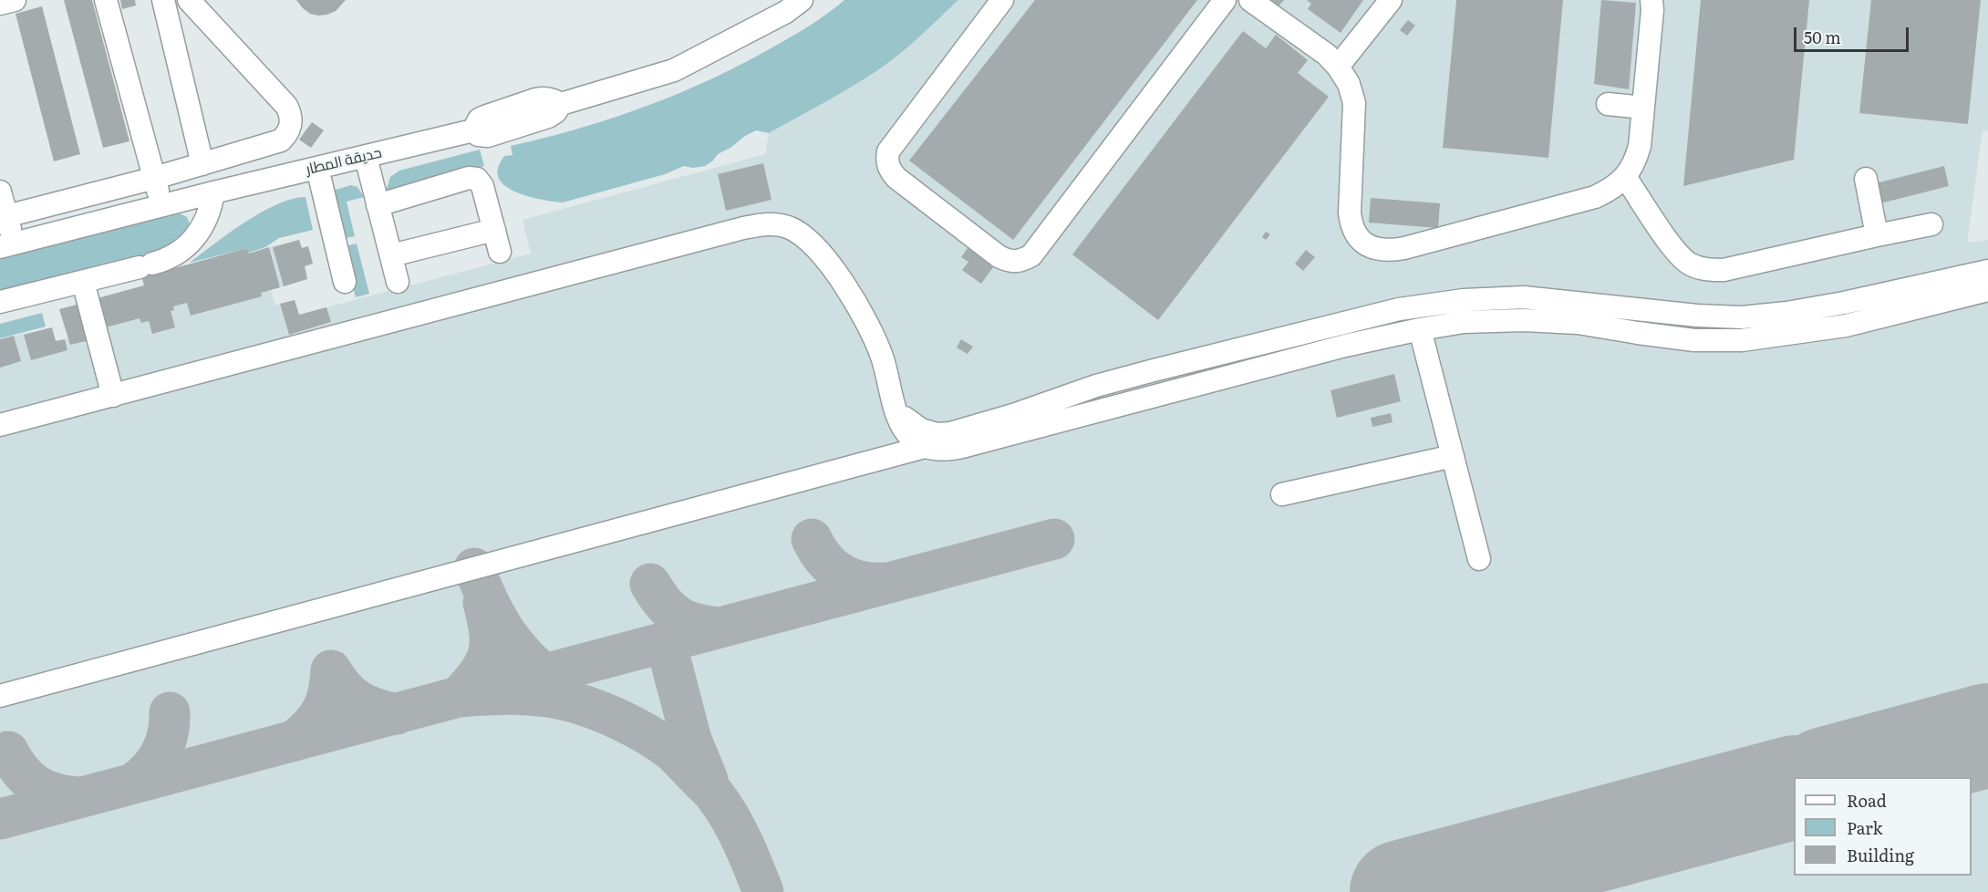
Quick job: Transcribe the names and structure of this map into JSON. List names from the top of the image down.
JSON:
{
  "streets": {
    "street": ["حديقة المطار"]
  },
  "legend": ["Road", "Park", "Building"],
  "scale_bar": "50 m"
}
